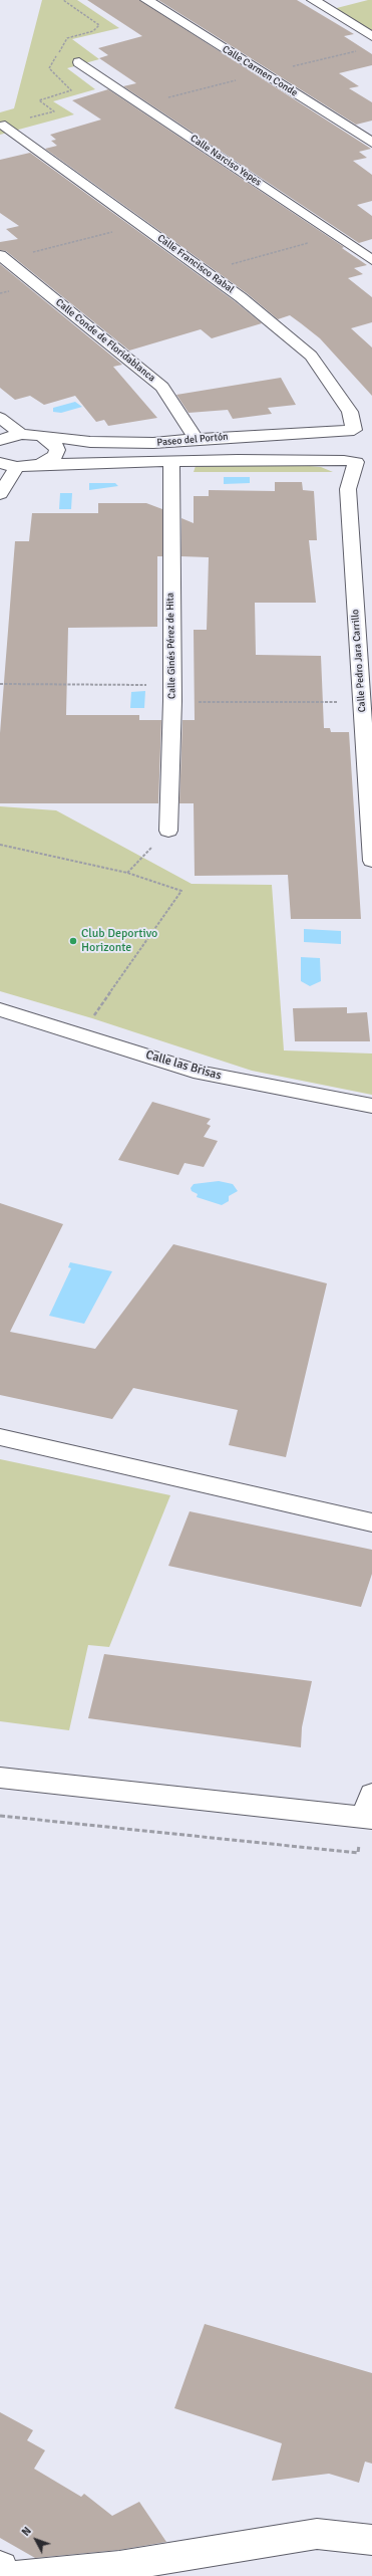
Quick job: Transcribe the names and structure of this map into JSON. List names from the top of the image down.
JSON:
{
  "streets": {
    "street": [
      "Calle Carmen Conde",
      "Calle Narciso Yepes",
      "Calle Francisco Rabal",
      "Calle Conde de Floridablanca",
      "Paseo del Portón",
      "Calle Ginés Pérez de Hita",
      "Calle Pedro Jara Carrillo",
      "Calle las Brisas"
    ]
  },
  "crossings": [
    ["Calle Francisco Rabal", "Paseo del Portón"],
    ["Calle Conde de Floridablanca", "Paseo del Portón"],
    ["Paseo del Portón", "Calle Ginés Pérez de Hita"],
    ["Paseo del Portón", "Calle Pedro Jara Carrillo"]
  ],
  "places": ["Club Deportivo Horizonte"],
  "north": "top left"
}
